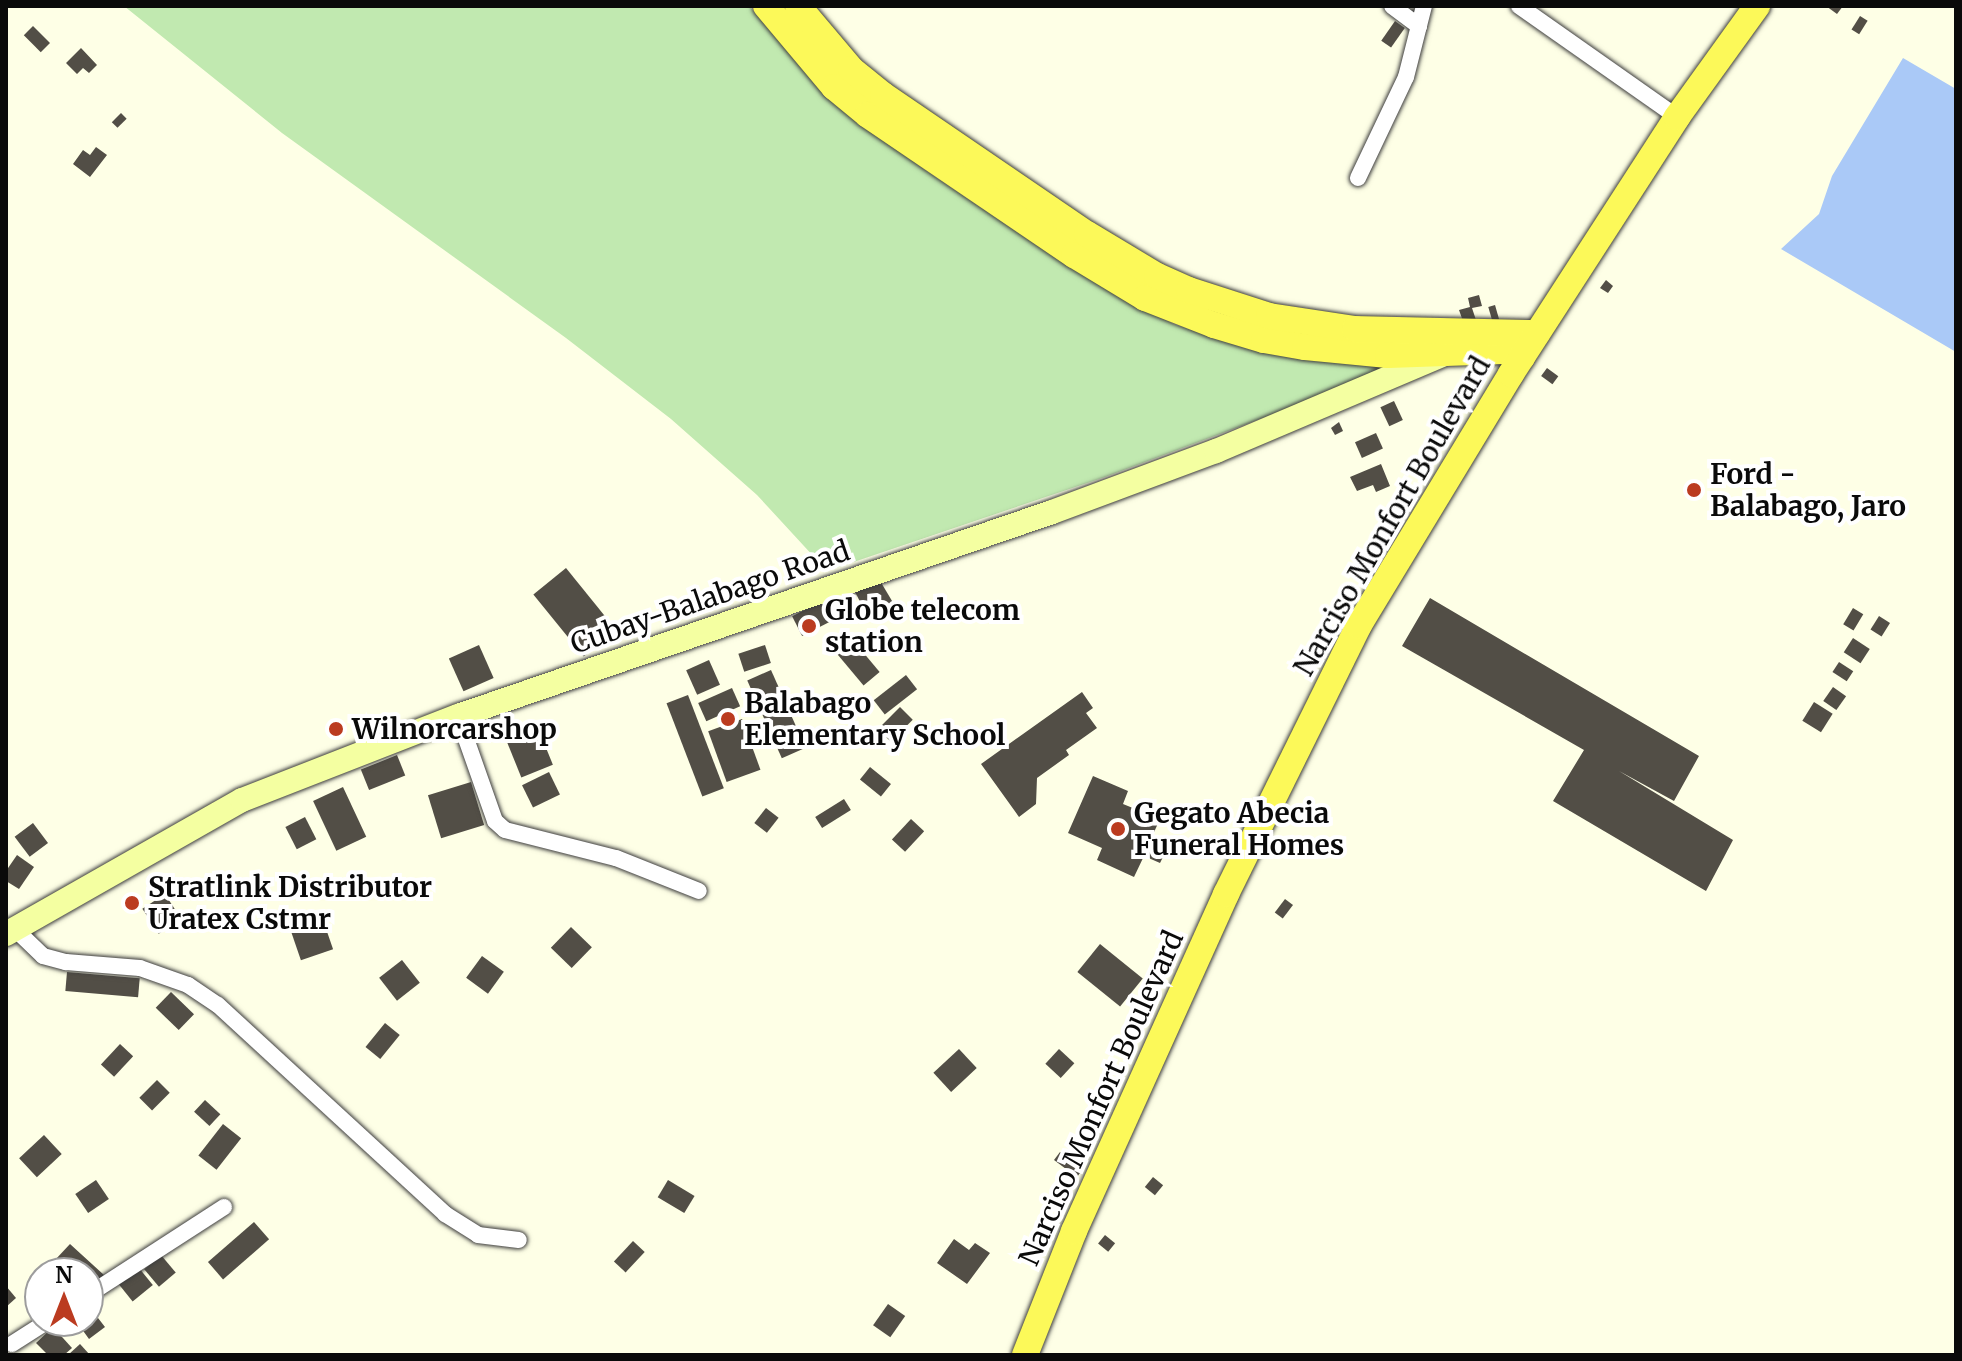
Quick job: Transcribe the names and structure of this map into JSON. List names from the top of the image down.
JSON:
{
  "streets": {
    "main road": ["Narciso Monfort Boulevard", "Cubay-Balabago Road"]
  },
  "places": [
    "Ford - Balabago, Jaro",
    "Globe telecom station",
    "Balabago Elementary School",
    "Wilnorcarshop",
    "Gegato Abecia Funeral Homes",
    "Stratlink Distributor Uratex Cstmr"
  ],
  "north": "top"
}
